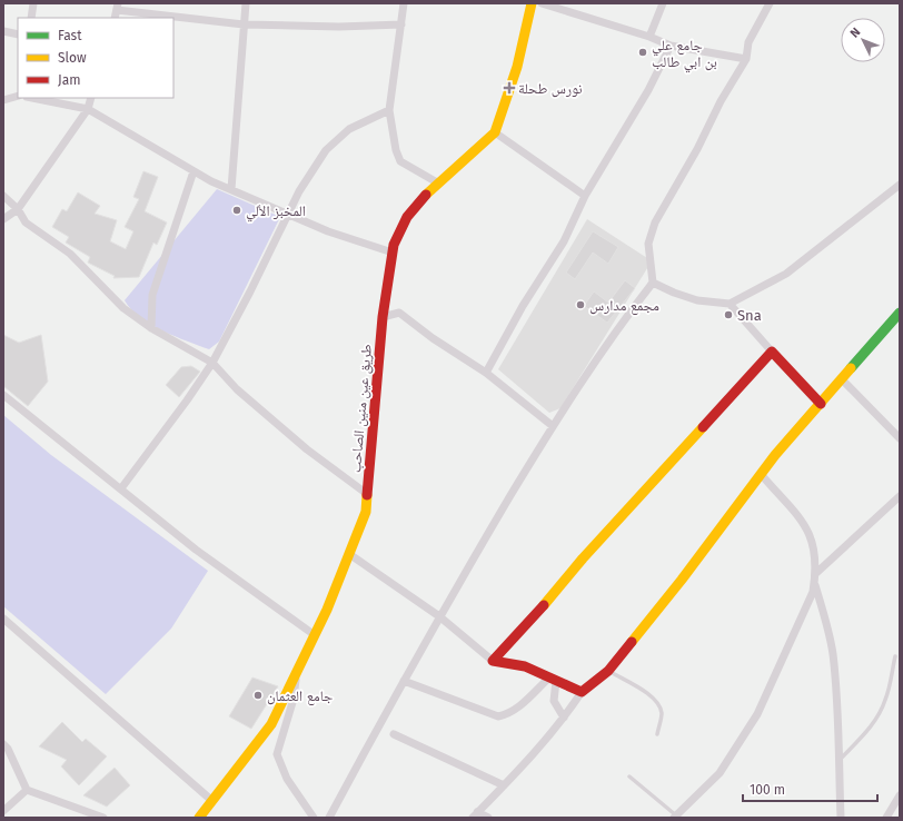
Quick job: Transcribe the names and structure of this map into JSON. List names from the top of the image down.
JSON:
{
  "streets": {
    "street": ["طريق عين منين الصاحب"]
  },
  "places": {
    "other": [
      "جامع علي بن ابي طالب",
      "المخبز الألي",
      "مجمع مدارس",
      "Sna",
      "جامع العثمان"
    ],
    "health": ["نورس طحلة"]
  },
  "legend": ["Fast", "Slow", "Jam"],
  "scale_bar": "100 m",
  "north": "top left"
}
